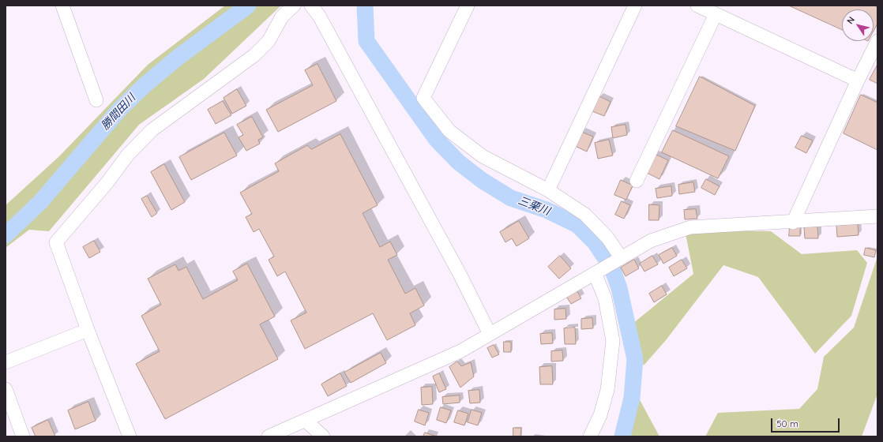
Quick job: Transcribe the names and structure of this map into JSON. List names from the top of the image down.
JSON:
{
  "water": ["勝間田川", "三栗川"],
  "scale_bar": "50 m",
  "north": "top left"
}
